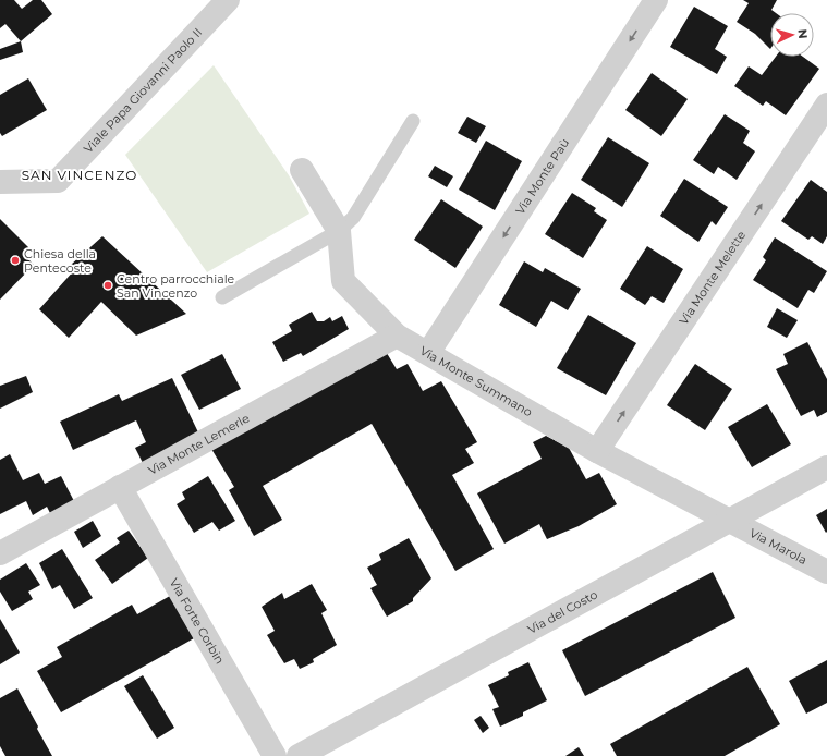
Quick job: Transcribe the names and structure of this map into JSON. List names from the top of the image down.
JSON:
{
  "streets": {
    "street": [
      "Viale Papa Giovanni Paolo II",
      "Via Monte Paù",
      "Via Monte Melette",
      "Via Monte Summano",
      "Via Monte Lemerle",
      "Via Marola",
      "Via del Costo",
      "Via Forte Corbin"
    ]
  },
  "crossings": [
    ["Via Monte Paù", "Via Monte Summano"],
    ["Via Monte Melette", "Via Monte Summano"],
    ["Via Monte Summano", "Via Monte Lemerle"],
    ["Via Monte Summano", "Via Marola"],
    ["Via Monte Summano", "Via del Costo"],
    ["Via Monte Lemerle", "Via Forte Corbin"],
    ["Via Marola", "Via del Costo"]
  ],
  "one_way": ["Via Monte Paù", "Via Monte Melette"],
  "districts": ["SAN VINCENZO"],
  "places": ["Chiesa della Pentecoste", "Centro parrocchiale San Vincenzo"],
  "north": "right"
}
